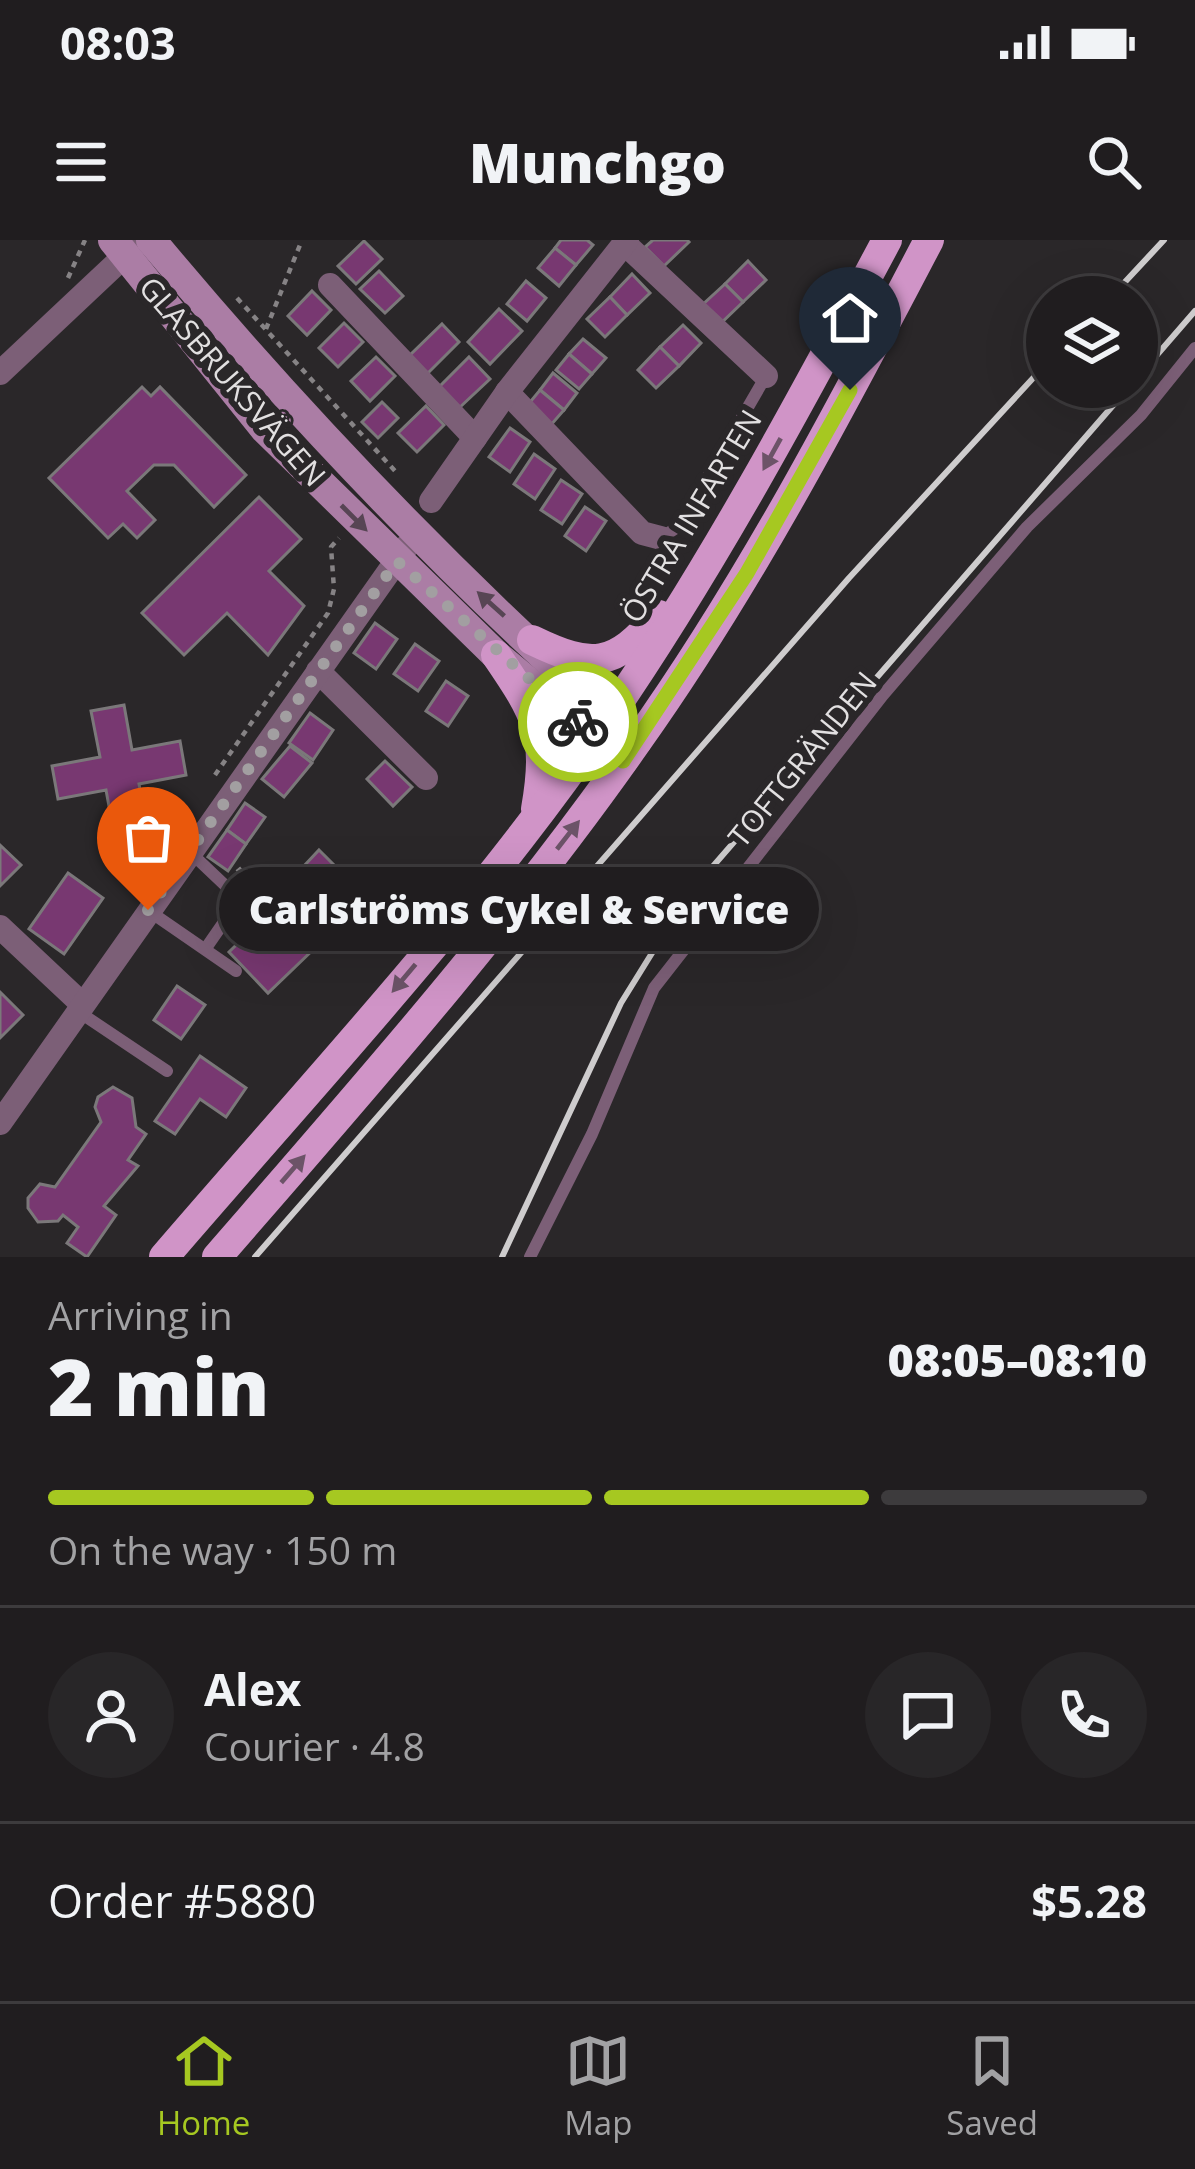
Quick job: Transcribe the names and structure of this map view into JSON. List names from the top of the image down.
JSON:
{
  "streets": {
    "main road": ["GLASBRUKSVÄGEN", "ÖSTRA INFARTEN"],
    "lane": ["TOFTGRÄNDEN"]
  },
  "crossings": [
    ["GLASBRUKSVÄGEN", "ÖSTRA INFARTEN"]
  ],
  "places": ["Carlströms Cykel & Service"],
  "page": {
    "status": "08:03",
    "header": "Munchgo",
    "bubble": "Carlströms Cykel & Service",
    "heading": ["2 min", "Arriving in", "08:05–08:10"],
    "panel": [
      "Alex",
      "Courier · 4.8",
      "Order #5880",
      "$5.28"
    ],
    "bar": "On the way · 150 m",
    "tabs": ["Home", "Map", "Saved"]
  }
}
